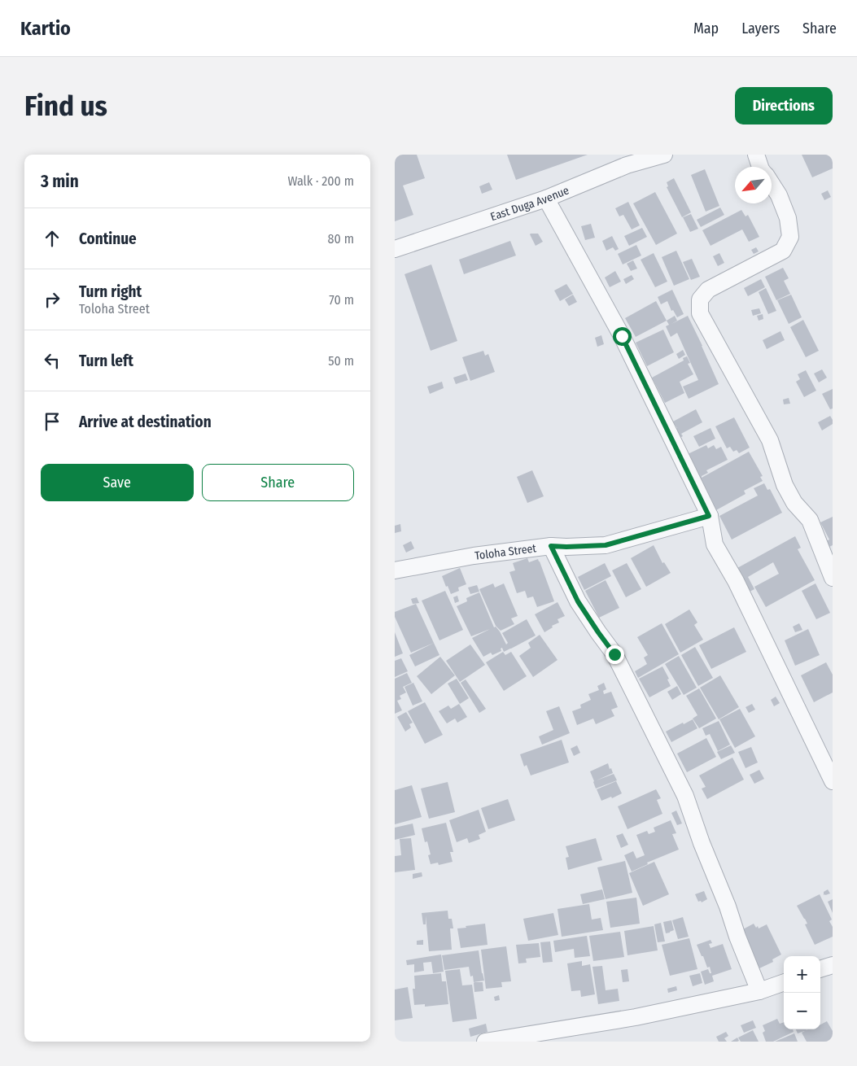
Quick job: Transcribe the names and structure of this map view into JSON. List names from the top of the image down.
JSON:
{
  "streets": {
    "street": ["East Duga Avenue", "Toloha Street"]
  },
  "north": "bottom left",
  "page": {
    "header": "Kartio",
    "nav": ["Map", "Layers", "Share"],
    "buttons": [
      "Directions",
      ["Save", "Share"]
    ],
    "title": "Find us",
    "heading": ["3 min", "Walk · 200 m"],
    "list": [
      ["Continue", "80 m"],
      ["Turn right", "Toloha Street", "70 m"],
      ["Turn left", "50 m"],
      "Arrive at destination"
    ],
    "map_buttons": ["+", "−"]
  }
}
